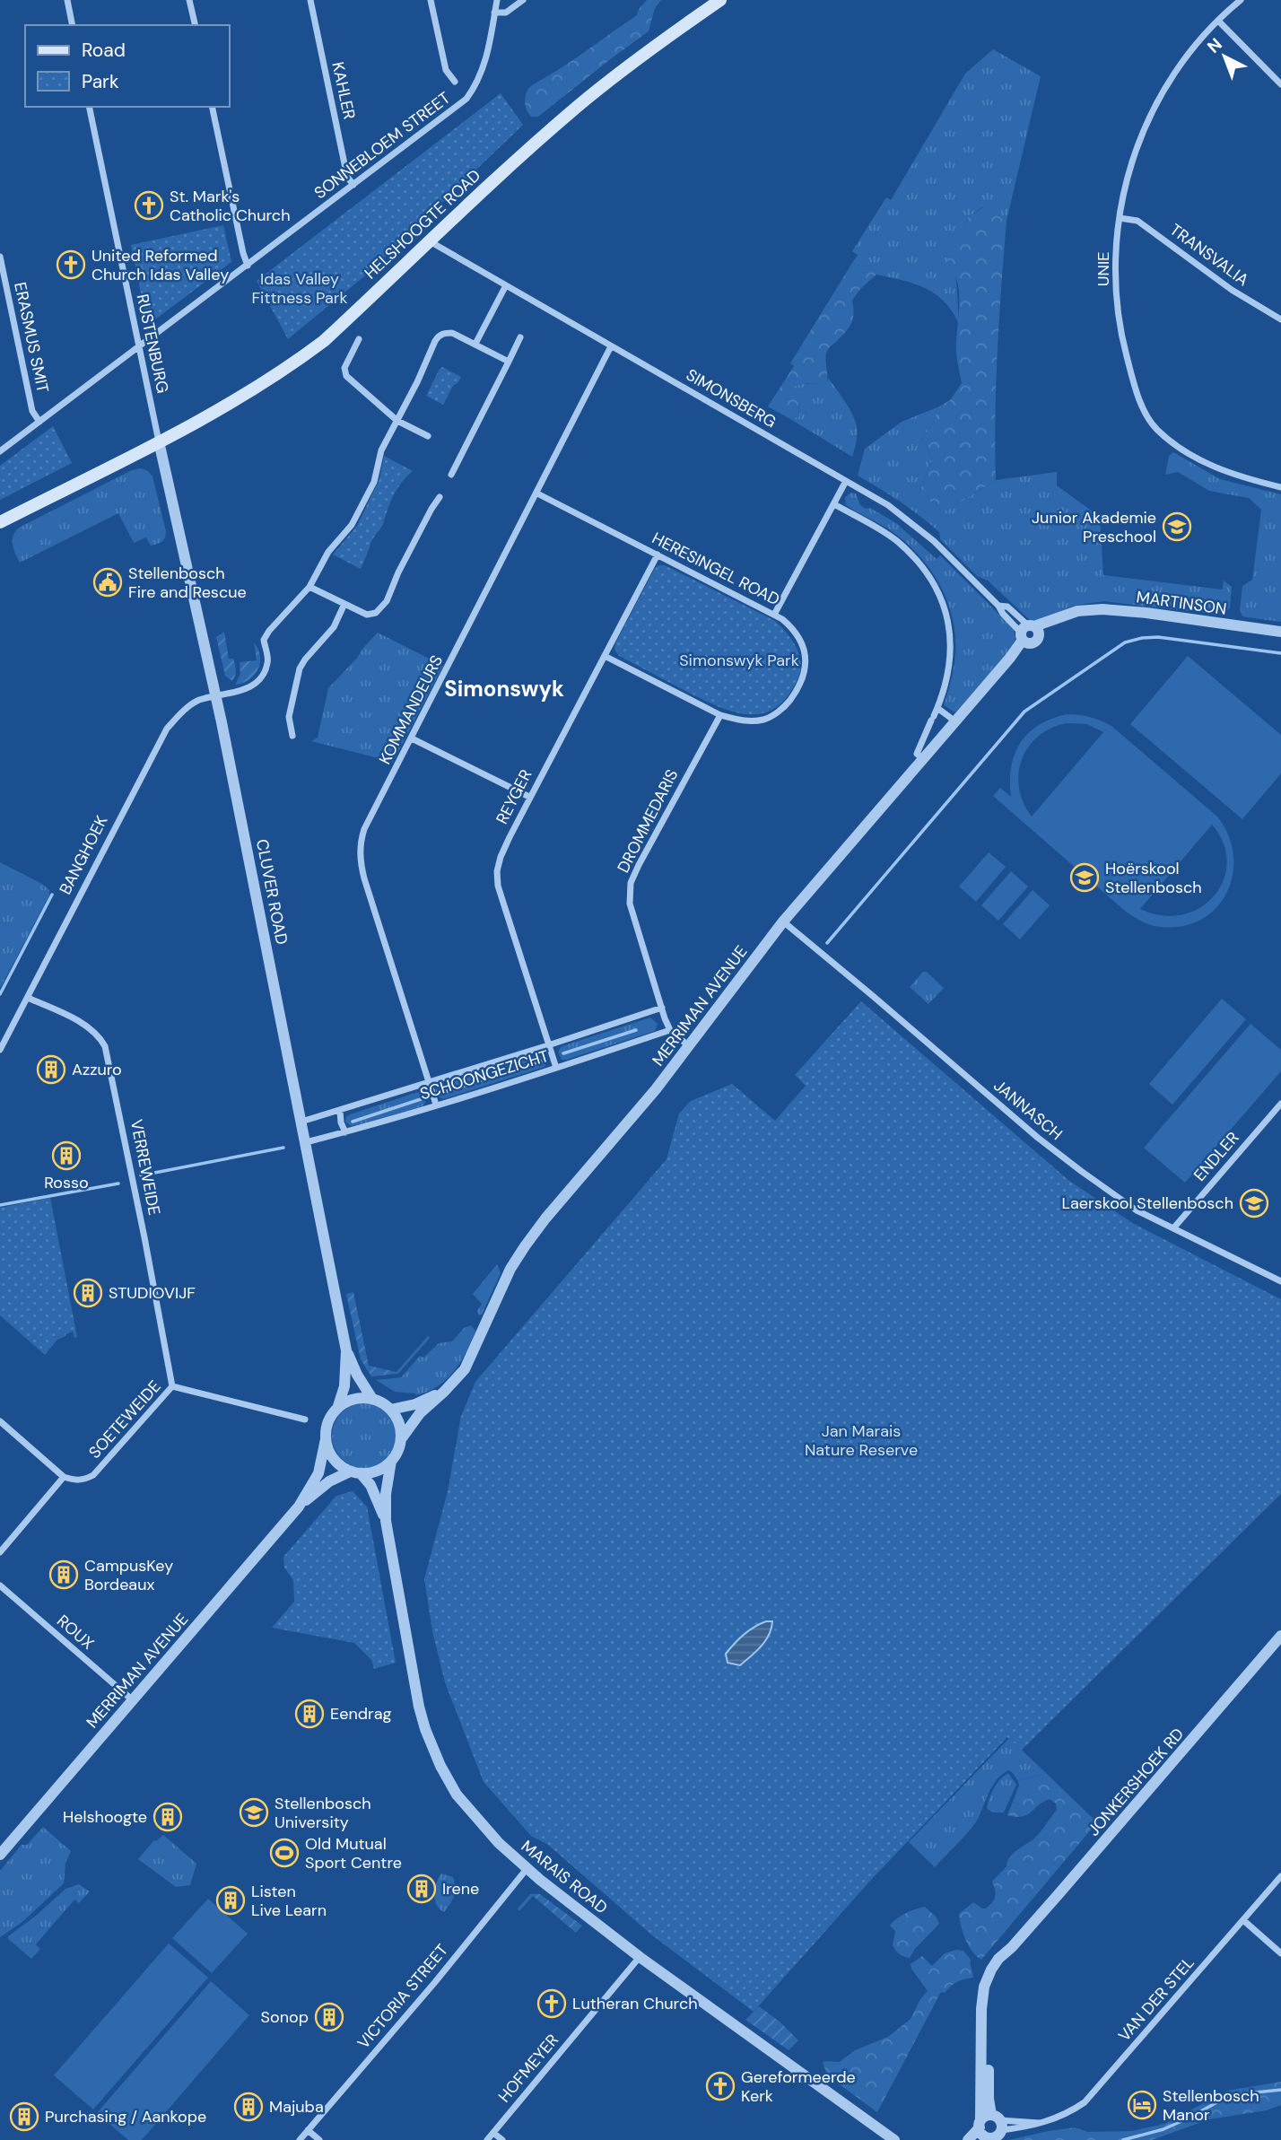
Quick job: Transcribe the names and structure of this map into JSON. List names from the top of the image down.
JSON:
{
  "streets": {
    "main road": ["HELSHOOGTE ROAD"],
    "street": [
      "KAHLER",
      "SONNEBLOEM STREET",
      "TRANSVALIA",
      "UNIE",
      "ERASMUS SMIT",
      "RUSTENBURG",
      "SIMONSBERG",
      "HERESINGEL ROAD",
      "MARTINSON",
      "KOMMANDEURS",
      "REYGER",
      "DROMMEDARIS",
      "BANGHOEK",
      "CLUVER ROAD",
      "MERRIMAN AVENUE",
      "SCHOONGEZICHT",
      "JANNASCH",
      "ENDLER",
      "VERREWEIDE",
      "SOETEWEIDE",
      "ROUX",
      "JONKERSHOEK RD",
      "MARAIS ROAD",
      "VICTORIA STREET",
      "VAN DER STEL",
      "HOFMEYER"
    ]
  },
  "crossings": [
    ["KAHLER", "SONNEBLOEM STREET"],
    ["SONNEBLOEM STREET", "ERASMUS SMIT"],
    ["SONNEBLOEM STREET", "RUSTENBURG"],
    ["HELSHOOGTE ROAD", "RUSTENBURG"],
    ["HELSHOOGTE ROAD", "SIMONSBERG"],
    ["HELSHOOGTE ROAD", "CLUVER ROAD"],
    ["TRANSVALIA", "UNIE"],
    ["RUSTENBURG", "CLUVER ROAD"],
    ["SIMONSBERG", "MARTINSON"],
    ["SIMONSBERG", "KOMMANDEURS"],
    ["SIMONSBERG", "MERRIMAN AVENUE"],
    ["HERESINGEL ROAD", "KOMMANDEURS"],
    ["HERESINGEL ROAD", "REYGER"],
    ["HERESINGEL ROAD", "DROMMEDARIS"],
    ["MARTINSON", "MERRIMAN AVENUE"],
    ["KOMMANDEURS", "SCHOONGEZICHT"],
    ["REYGER", "SCHOONGEZICHT"],
    ["DROMMEDARIS", "MERRIMAN AVENUE"],
    ["DROMMEDARIS", "SCHOONGEZICHT"],
    ["BANGHOEK", "CLUVER ROAD"],
    ["BANGHOEK", "VERREWEIDE"],
    ["CLUVER ROAD", "MERRIMAN AVENUE"],
    ["CLUVER ROAD", "SCHOONGEZICHT"],
    ["CLUVER ROAD", "MARAIS ROAD"],
    ["MERRIMAN AVENUE", "JANNASCH"],
    ["MERRIMAN AVENUE", "ROUX"],
    ["MERRIMAN AVENUE", "MARAIS ROAD"],
    ["JANNASCH", "ENDLER"],
    ["VERREWEIDE", "SOETEWEIDE"],
    ["JONKERSHOEK RD", "VAN DER STEL"],
    ["MARAIS ROAD", "VICTORIA STREET"],
    ["MARAIS ROAD", "HOFMEYER"]
  ],
  "districts": ["Simonswyk"],
  "parks": ["Idas Valley Fittness Park", "Simonswyk Park", "Jan Marais Nature Reserve"],
  "places": {
    "church": [
      "St. Mark's Catholic Church",
      "United Reformed Church Idas Valley",
      "Lutheran Church",
      "Gereformeerde Kerk"
    ],
    "school or university": [
      "Junior Akademie Preschool",
      "Hoërskool Stellenbosch",
      "Laerskool Stellenbosch",
      "Stellenbosch University"
    ],
    "public building": ["Stellenbosch Fire and Rescue"],
    "building": [
      "Azzuro",
      "Rosso",
      "STUDIOVIJF",
      "CampusKey Bordeaux",
      "Eendrag",
      "Helshoogte",
      "Irene",
      "Listen Live Learn",
      "Sonop",
      "Majuba",
      "Purchasing / Aankope"
    ],
    "sports": ["Old Mutual Sport Centre"],
    "hotel": ["Stellenbosch Manor"]
  },
  "legend": ["Road", "Park"],
  "north": "top left"
}
